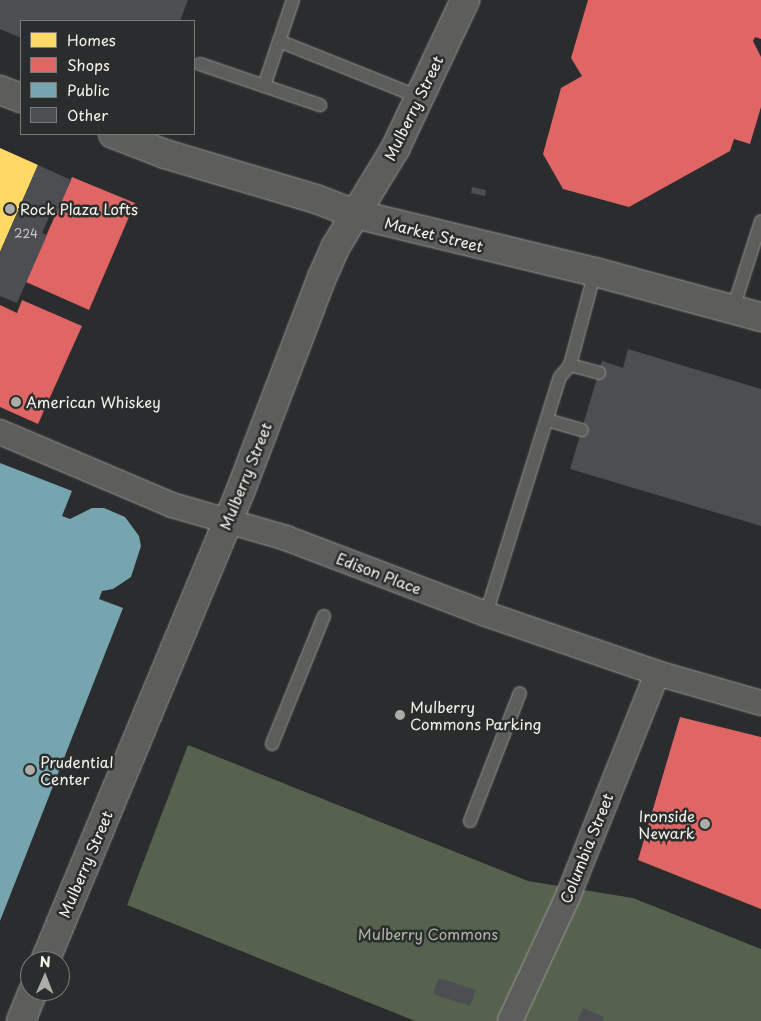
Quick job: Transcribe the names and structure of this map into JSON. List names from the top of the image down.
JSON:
{
  "streets": {
    "street": [
      "Mulberry Street",
      "Market Street",
      "Edison Place",
      "Columbia Street"
    ]
  },
  "crossings": [
    ["Mulberry Street", "Market Street"],
    ["Mulberry Street", "Edison Place"],
    ["Edison Place", "Columbia Street"]
  ],
  "parks": ["Mulberry Commons"],
  "places": [
    "Rock Plaza Lofts",
    "American Whiskey",
    "Mulberry Commons Parking",
    "Prudential Center",
    "Ironside Newark"
  ],
  "house_numbers": ["224"],
  "legend": [
    "Homes",
    "Shops",
    "Public",
    "Other"
  ],
  "north": "top"
}
